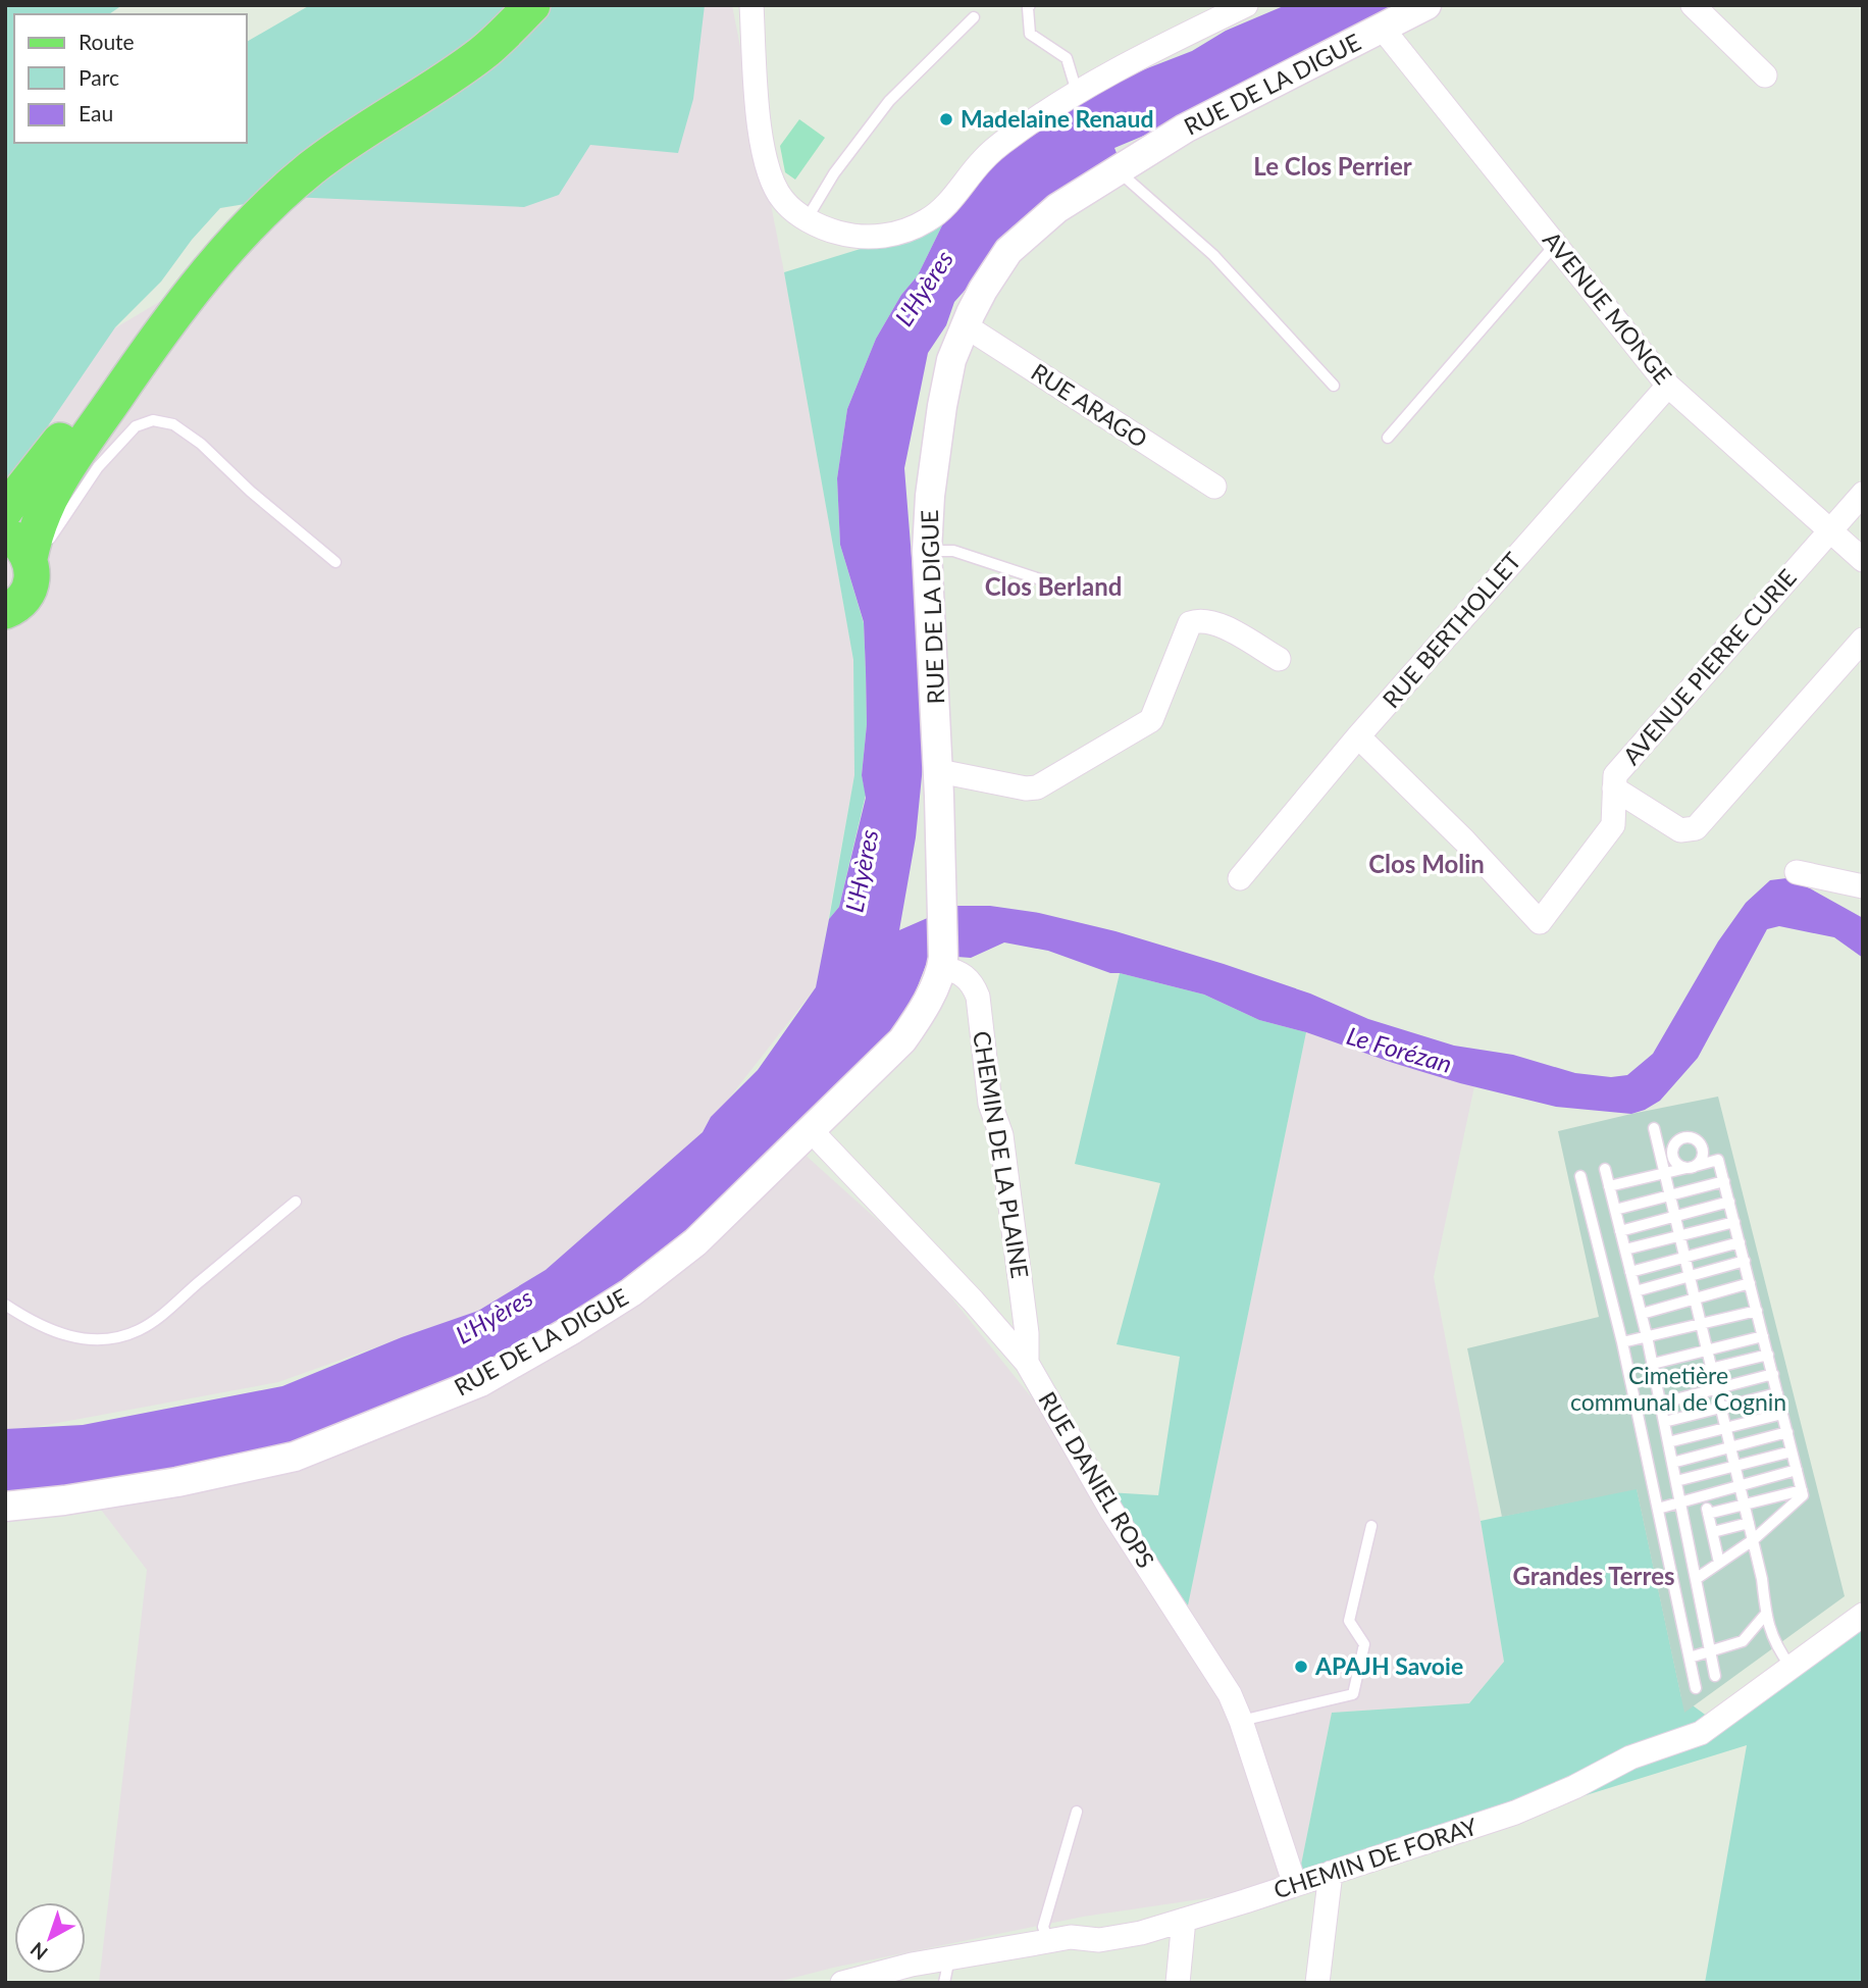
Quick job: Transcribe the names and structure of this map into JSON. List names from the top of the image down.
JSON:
{
  "streets": {
    "street": [
      "RUE DE LA DIGUE",
      "AVENUE MONGE",
      "RUE ARAGO",
      "RUE BERTHOLLET",
      "AVENUE PIERRE CURIE",
      "CHEMIN DE LA PLAINE",
      "RUE DANIEL ROPS",
      "CHEMIN DE FORAY"
    ]
  },
  "crossings": [
    ["RUE DE LA DIGUE", "AVENUE MONGE"],
    ["RUE DE LA DIGUE", "RUE ARAGO"],
    ["RUE DE LA DIGUE", "CHEMIN DE LA PLAINE"],
    ["RUE DE LA DIGUE", "RUE DANIEL ROPS"],
    ["AVENUE MONGE", "RUE BERTHOLLET"],
    ["AVENUE MONGE", "AVENUE PIERRE CURIE"],
    ["RUE BERTHOLLET", "AVENUE PIERRE CURIE"],
    ["CHEMIN DE LA PLAINE", "RUE DANIEL ROPS"],
    ["RUE DANIEL ROPS", "CHEMIN DE FORAY"]
  ],
  "districts": [
    "Le Clos Perrier",
    "Clos Berland",
    "Clos Molin",
    "Grandes Terres"
  ],
  "water": ["L'Hyères", "Le Forézan"],
  "parks": ["Cimetière communal de Cognin"],
  "places": ["Madelaine Renaud", "APAJH Savoie"],
  "legend": ["Route", "Parc", "Eau"],
  "north": "bottom left"
}
